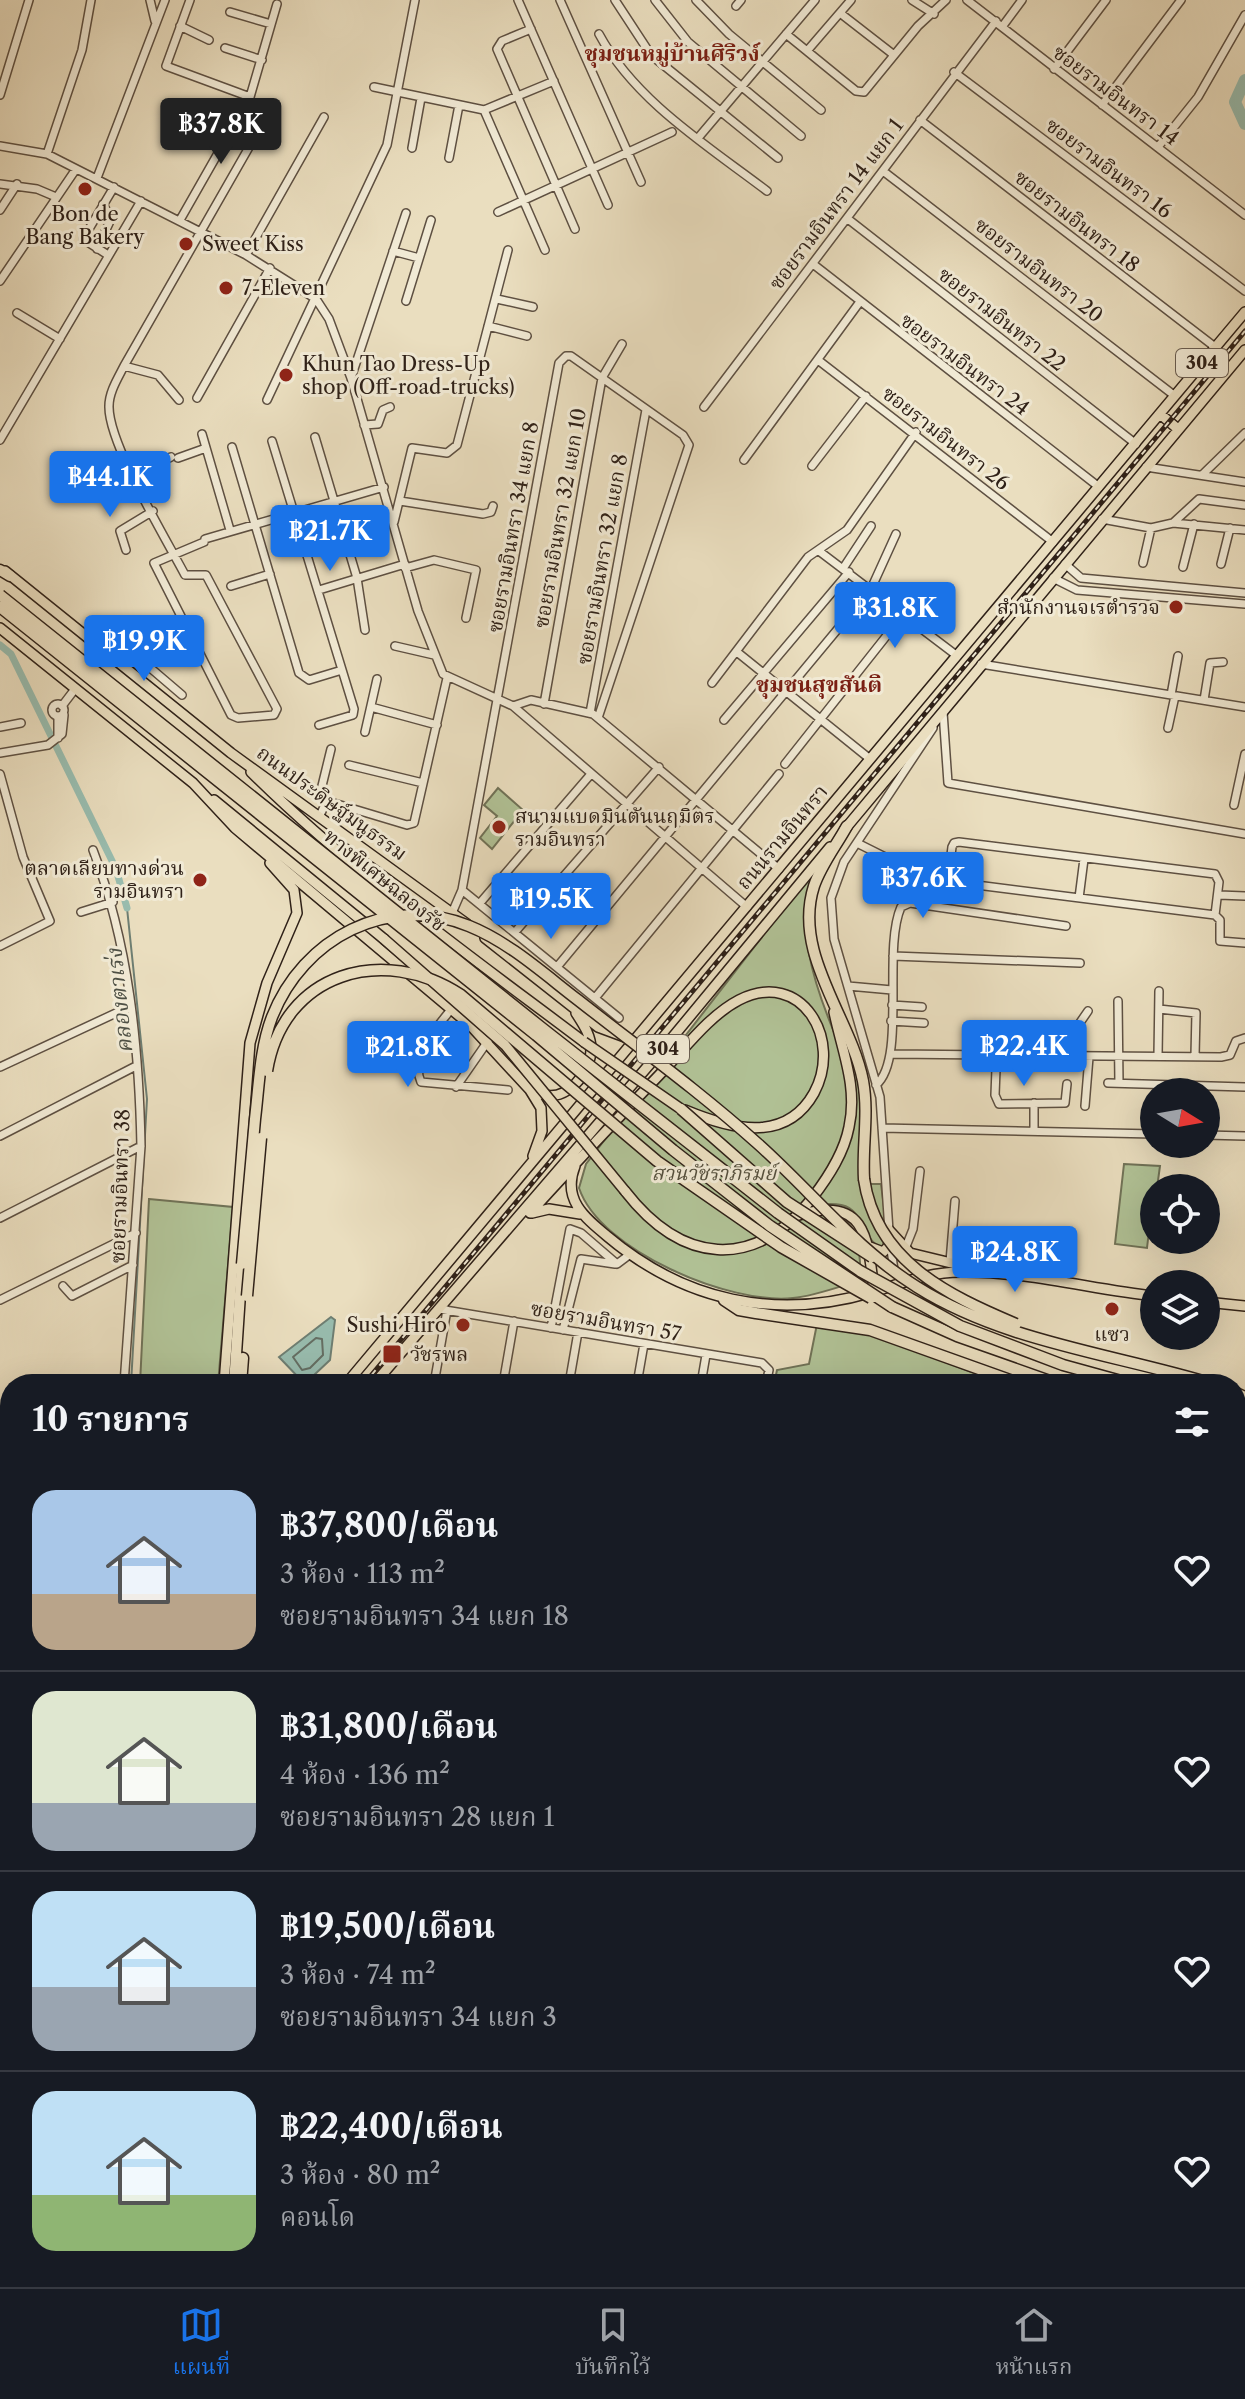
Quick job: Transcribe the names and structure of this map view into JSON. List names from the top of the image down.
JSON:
{
  "streets": {
    "highway": ["ทางพิเศษฉลองรัช"],
    "main road": ["304", "ถนนประดิษฐ์มนูธรรม", "ถนนรามอินทรา"],
    "street": [
      "ซอยรามอินทรา 14",
      "ซอยรามอินทรา 16",
      "ซอยรามอินทรา 14 แยก 1",
      "ซอยรามอินทรา 18",
      "ซอยรามอินทรา 20",
      "ซอยรามอินทรา 22",
      "ซอยรามอินทรา 24",
      "ซอยรามอินทรา 26",
      "ซอยรามอินทรา 32 แยก 10",
      "ซอยรามอินทรา 34 แยก 8",
      "ซอยรามอินทรา 32 แยก 8",
      "ซอยรามอินทรา 38",
      "ซอยรามอินทรา 57"
    ]
  },
  "crossings": [
    ["ซอยรามอินทรา 14", "ซอยรามอินทรา 14 แยก 1"],
    ["ซอยรามอินทรา 16", "ซอยรามอินทรา 14 แยก 1"],
    ["ซอยรามอินทรา 14 แยก 1", "ซอยรามอินทรา 18"],
    ["ซอยรามอินทรา 14 แยก 1", "ซอยรามอินทรา 20"],
    ["ซอยรามอินทรา 14 แยก 1", "ซอยรามอินทรา 22"],
    ["ซอยรามอินทรา 14 แยก 1", "ซอยรามอินทรา 24"],
    ["ซอยรามอินทรา 18", "ถนนรามอินทรา"],
    ["ซอยรามอินทรา 20", "ถนนรามอินทรา"],
    ["ซอยรามอินทรา 22", "ถนนรามอินทรา"],
    ["304", "ซอยรามอินทรา 57"],
    ["ซอยรามอินทรา 24", "ถนนรามอินทรา"],
    ["ซอยรามอินทรา 26", "ถนนรามอินทรา"],
    ["ซอยรามอินทรา 32 แยก 10", "ซอยรามอินทรา 34 แยก 8"],
    ["ซอยรามอินทรา 34 แยก 8", "ถนนประดิษฐ์มนูธรรม"],
    ["ถนนประดิษฐ์มนูธรรม", "ถนนรามอินทรา"]
  ],
  "districts": ["ชุมชนหมู่บ้านศิริวง์", "ชุมชนสุขสันติ"],
  "water": ["คลองตาเร่ง"],
  "parks": ["สวนวัชราภิรมย์"],
  "places": {
    "other": [
      "Bon de Bang Bakery",
      "Sweet Kiss",
      "7-Eleven",
      "Khun Tao Dress-Up shop (Off-road-trucks)",
      "สำนักงานจเรตำรวจ",
      "สนามแบดมินตันนฤมิตร รามอินทรา",
      "ตลาดเลียบทางด่วน รามอินทรา",
      "แซว",
      "Sushi Hiro"
    ],
    "transit": ["วัชรพล"]
  },
  "north": "right",
  "page": {
    "price": [
      "฿37.8K",
      "฿44.1K",
      "฿21.7K",
      "฿31.8K",
      "฿19.9K",
      "฿37.6K",
      "฿19.5K",
      "฿22.4K",
      "฿21.8K",
      "฿24.8K"
    ],
    "heading": "10 รายการ",
    "list": [
      {
        "name": "฿37,800/เดือน",
        "note": "3 ห้อง · 113 m² · ซอยรามอินทรา 34 แยก 18"
      },
      {
        "name": "฿31,800/เดือน",
        "note": "4 ห้อง · 136 m² · ซอยรามอินทรา 28 แยก 1"
      },
      {
        "name": "฿19,500/เดือน",
        "note": "3 ห้อง · 74 m² · ซอยรามอินทรา 34 แยก 3"
      },
      {
        "name": "฿22,400/เดือน",
        "note": "3 ห้อง · 80 m² · คอนโด"
      }
    ],
    "tabs": ["แผนที่", "บันทึกไว้", "หน้าแรก"]
  }
}
